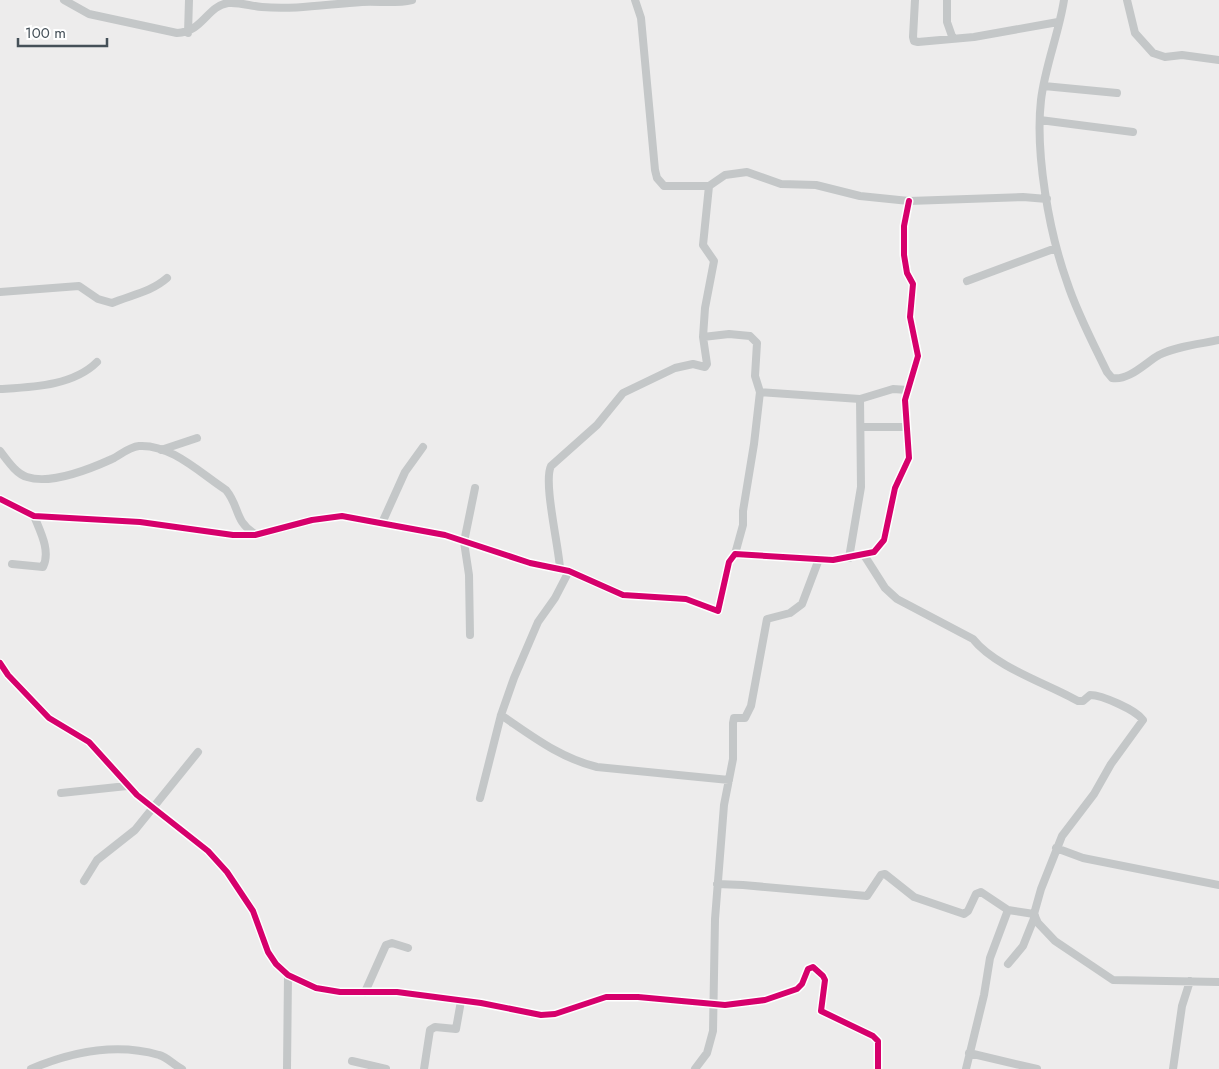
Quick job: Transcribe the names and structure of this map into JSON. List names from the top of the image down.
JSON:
{
  "scale_bar": "100 m"
}
